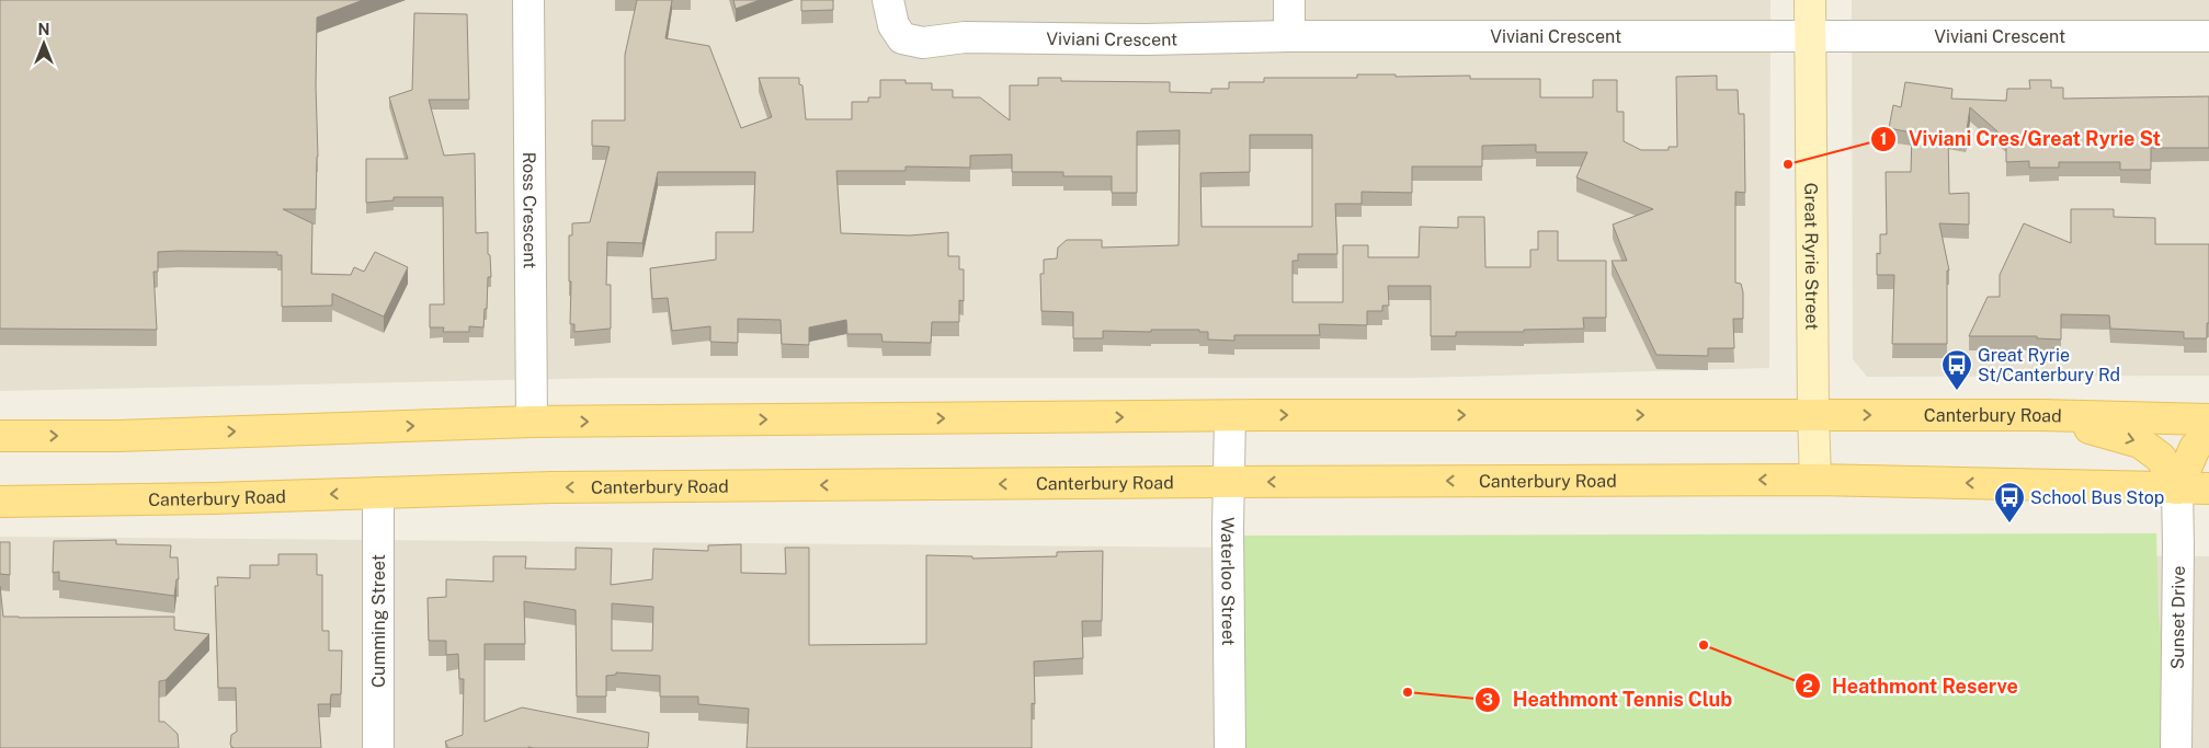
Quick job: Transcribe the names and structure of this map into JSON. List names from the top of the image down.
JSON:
{
  "streets": {
    "main road": ["Great Ryrie Street", "Canterbury Road"],
    "street": [
      "Viviani Crescent",
      "Ross Crescent",
      "Waterloo Street",
      "Sunset Drive",
      "Cumming Street"
    ]
  },
  "crossings": [
    ["Viviani Crescent", "Great Ryrie Street"],
    ["Ross Crescent", "Canterbury Road"],
    ["Great Ryrie Street", "Canterbury Road"],
    ["Canterbury Road", "Waterloo Street"],
    ["Canterbury Road", "Sunset Drive"],
    ["Canterbury Road", "Cumming Street"]
  ],
  "places": {
    "other": ["Viviani Cres/Great Ryrie St", "Heathmont Reserve", "Heathmont Tennis Club"],
    "bus stop": ["Great Ryrie St/Canterbury Rd", "School Bus Stop"]
  },
  "north": "top"
}
